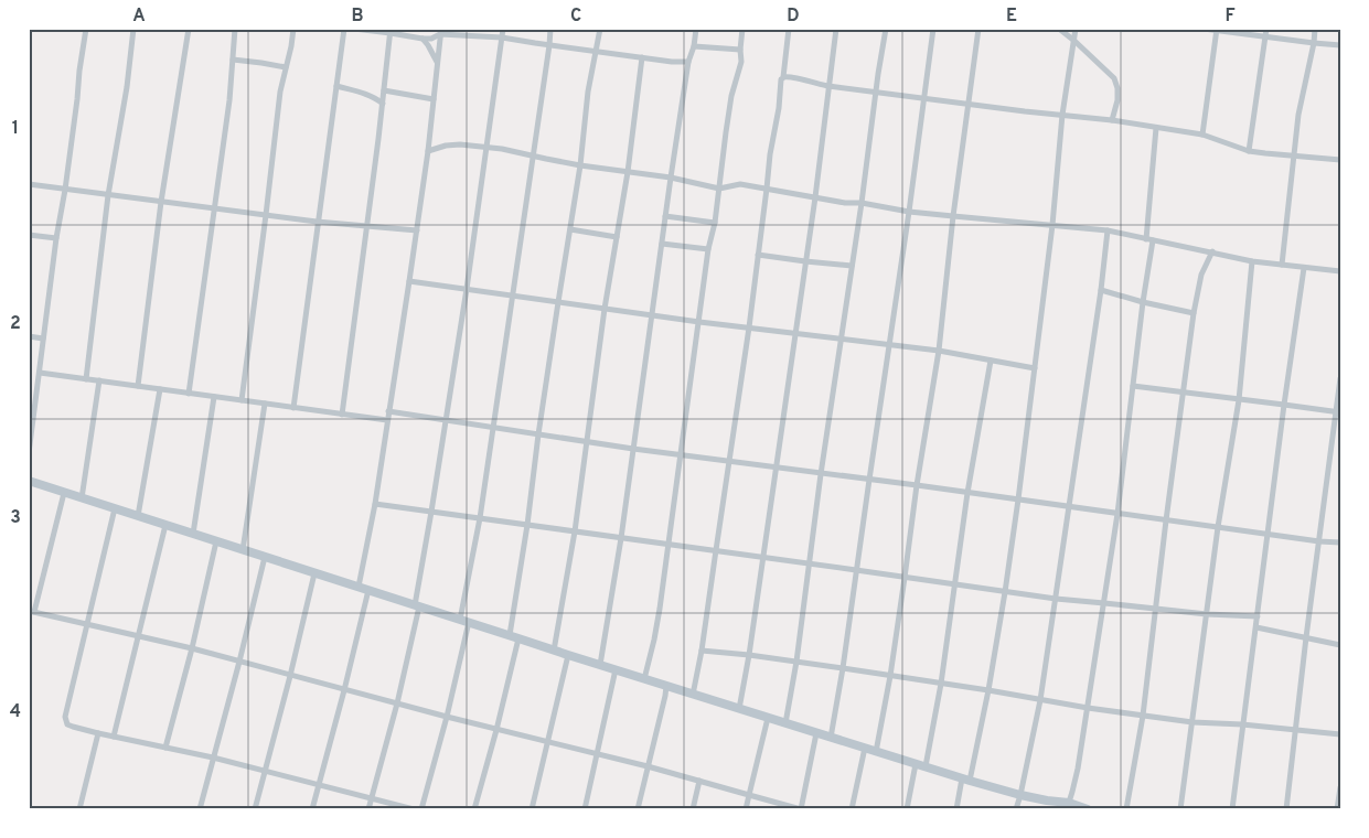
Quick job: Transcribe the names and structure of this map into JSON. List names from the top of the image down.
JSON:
{
  "grid": {
    "columns": [
      "A",
      "B",
      "C",
      "D",
      "E",
      "F"
    ],
    "rows": [
      "1",
      "2",
      "3",
      "4"
    ]
  }
}
